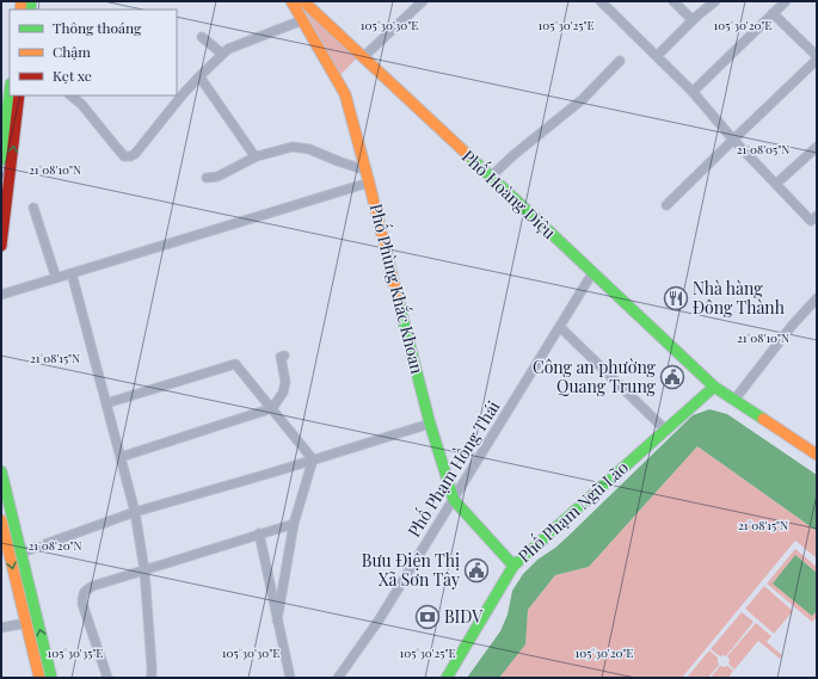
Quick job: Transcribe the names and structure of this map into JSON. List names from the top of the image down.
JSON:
{
  "streets": {
    "main road": ["Phố Hoàng Diệu", "Phố Phùng Khắc Khoan", "Phố Phạm Ngũ Lão"],
    "street": ["Phố Phạm Hồng Thái"]
  },
  "crossings": [
    ["Phố Hoàng Diệu", "Phố Phùng Khắc Khoan"],
    ["Phố Hoàng Diệu", "Phố Phạm Hồng Thái"],
    ["Phố Hoàng Diệu", "Phố Phạm Ngũ Lão"],
    ["Phố Phùng Khắc Khoan", "Phố Phạm Hồng Thái"],
    ["Phố Phùng Khắc Khoan", "Phố Phạm Ngũ Lão"]
  ],
  "places": {
    "restaurant": ["Nhà hàng Đông Thành"],
    "public building": ["Công an phường Quang Trung", "Bưu Điện Thị Xã Sơn Tây"],
    "bank": ["BIDV"]
  },
  "legend": ["Thông thoáng", "Chậm", "Kẹt xe"],
  "coordinates": [
    "105°30'30\"E",
    "105°30'25\"E",
    "105°30'20\"E",
    "21°08'05\"N",
    "21°08'10\"N",
    "21°08'15\"N",
    "21°08'20\"N",
    "105°30'35\"E"
  ]
}
